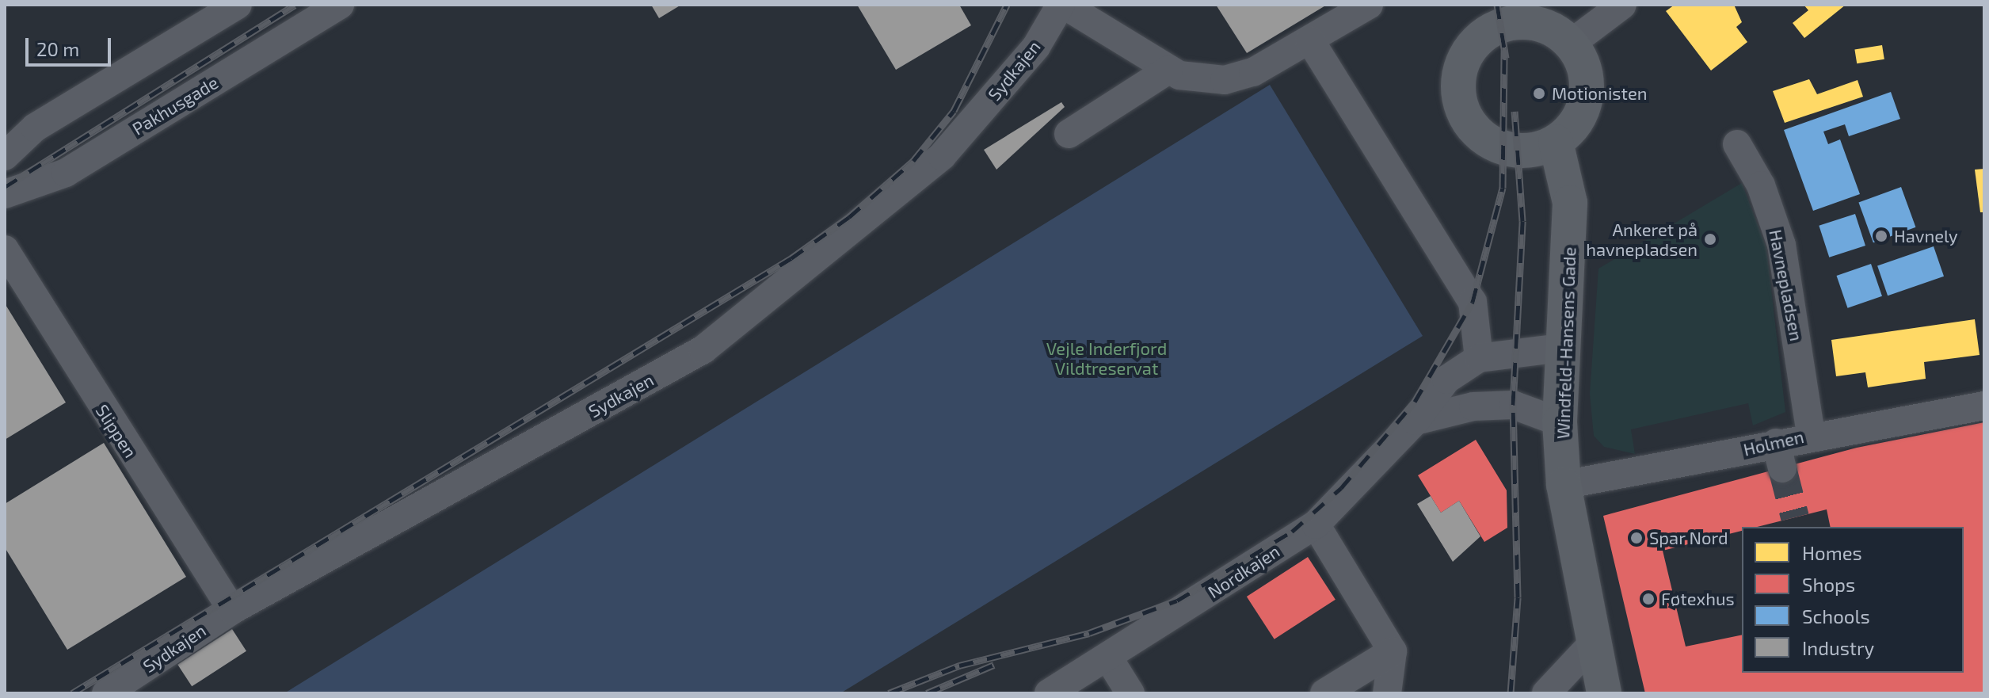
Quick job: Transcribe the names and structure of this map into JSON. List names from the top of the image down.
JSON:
{
  "streets": {
    "main road": ["Windfeld-Hansens Gade"],
    "street": [
      "Sydkajen",
      "Pakhusgade",
      "Havnepladsen",
      "Slippen",
      "Holmen",
      "Nordkajen"
    ]
  },
  "crossings": [
    ["Sydkajen", "Slippen"],
    ["Havnepladsen", "Holmen"],
    ["Windfeld-Hansens Gade", "Holmen"],
    ["Windfeld-Hansens Gade", "Nordkajen"]
  ],
  "parks": ["Vejle Inderfjord Vildtreservat"],
  "places": [
    "Motionisten",
    "Havnely",
    "Ankeret på havnepladsen",
    "Spar Nord",
    "Føtexhus"
  ],
  "legend": [
    "Homes",
    "Shops",
    "Schools",
    "Industry"
  ],
  "scale_bar": "20 m"
}
